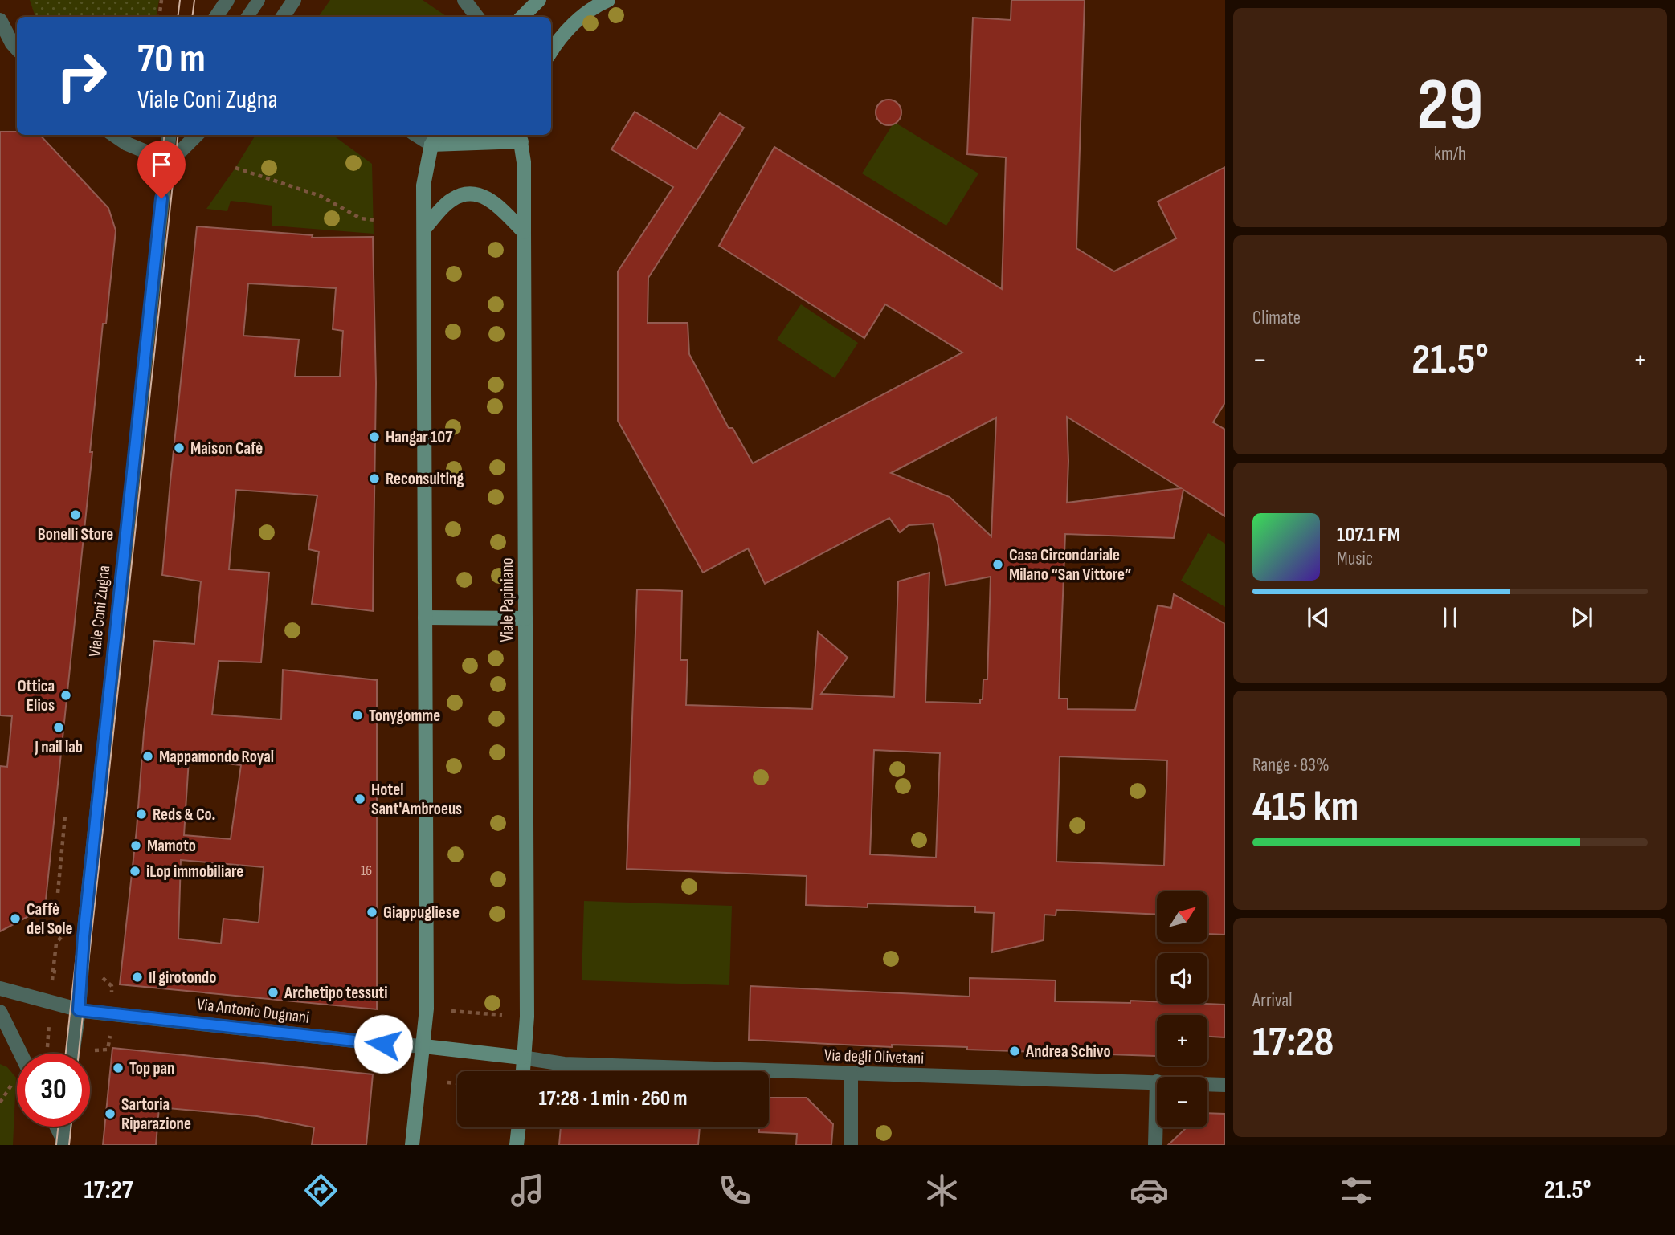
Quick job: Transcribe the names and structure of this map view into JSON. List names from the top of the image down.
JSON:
{
  "streets": {
    "main road": ["Viale Papiniano"],
    "street": ["Viale Coni Zugna", "Via Antonio Dugnani", "Via degli Olivetani"]
  },
  "crossings": [
    ["Viale Papiniano", "Via degli Olivetani"],
    ["Viale Coni Zugna", "Via Antonio Dugnani"]
  ],
  "places": [
    "Hangar 107",
    "Maison Cafè",
    "Reconsulting",
    "Bonelli Store",
    "Casa Circondariale Milano “San Vittore”",
    "Ottica Elios",
    "Tonygomme",
    "J nail lab",
    "Mappamondo Royal",
    "Hotel Sant'Ambroeus",
    "Reds & Co.",
    "Mamoto",
    "iLop immobiliare",
    "Giappugliese",
    "Caffè del Sole",
    "Il girotondo",
    "Archetipo tessuti",
    "Andrea Schivo",
    "Top pan",
    "Sartoria Riparazione"
  ],
  "house_numbers": ["16"],
  "north": "top right",
  "page": {
    "tile": [
      ["29", "km/h"],
      "Climate",
      ["Range · 83%", "415 km"],
      ["Arrival", "17:28"]
    ],
    "turn": ["70 m", "Viale Coni Zugna"],
    "heat": ["−", "21.5°", "+"],
    "song": ["107.1 FM", "Music"],
    "map_buttons": ["+", "−"],
    "limit": "30",
    "trip": "17:28 · 1 min · 260 m",
    "tabs": ["17:27", "21.5°"]
  }
}
